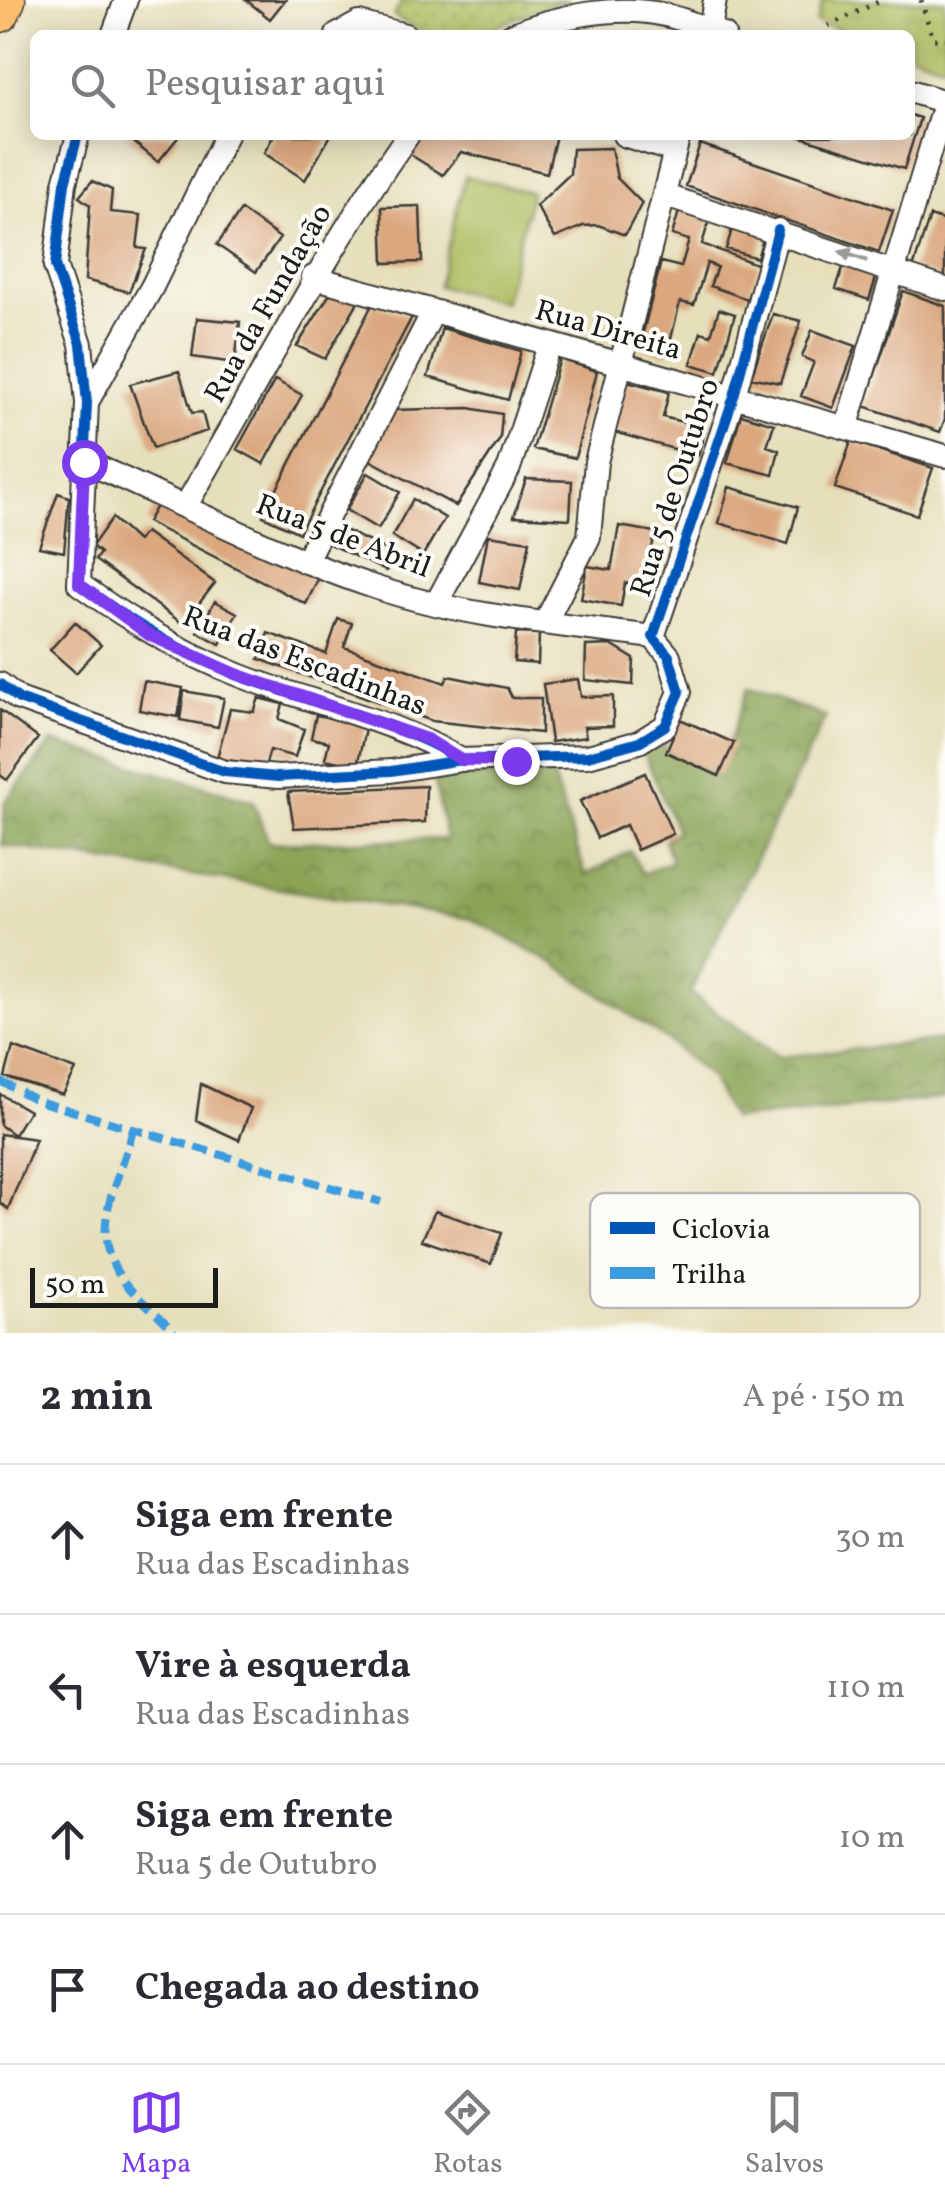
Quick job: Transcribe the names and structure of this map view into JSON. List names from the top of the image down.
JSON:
{
  "streets": {
    "street": [
      "Rua da Fundação",
      "Rua Direita",
      "Rua 5 de Outubro",
      "Rua 5 de Abril",
      "Rua das Escadinhas"
    ]
  },
  "crossings": [
    ["Rua da Fundação", "Rua Direita"],
    ["Rua da Fundação", "Rua 5 de Abril"],
    ["Rua Direita", "Rua 5 de Outubro"],
    ["Rua 5 de Outubro", "Rua 5 de Abril"],
    ["Rua 5 de Outubro", "Rua das Escadinhas"],
    ["Rua 5 de Abril", "Rua das Escadinhas"]
  ],
  "legend": ["Ciclovia", "Trilha"],
  "scale_bar": "50 m",
  "page": {
    "search": "Pesquisar aqui",
    "scale": "50 m",
    "heading": ["2 min", "A pé · 150 m"],
    "list": [
      ["Siga em frente", "Rua das Escadinhas", "30 m"],
      ["Vire à esquerda", "Rua das Escadinhas", "110 m"],
      ["Siga em frente", "Rua 5 de Outubro", "10 m"],
      "Chegada ao destino"
    ],
    "nav": ["Mapa", "Rotas", "Salvos"]
  }
}
